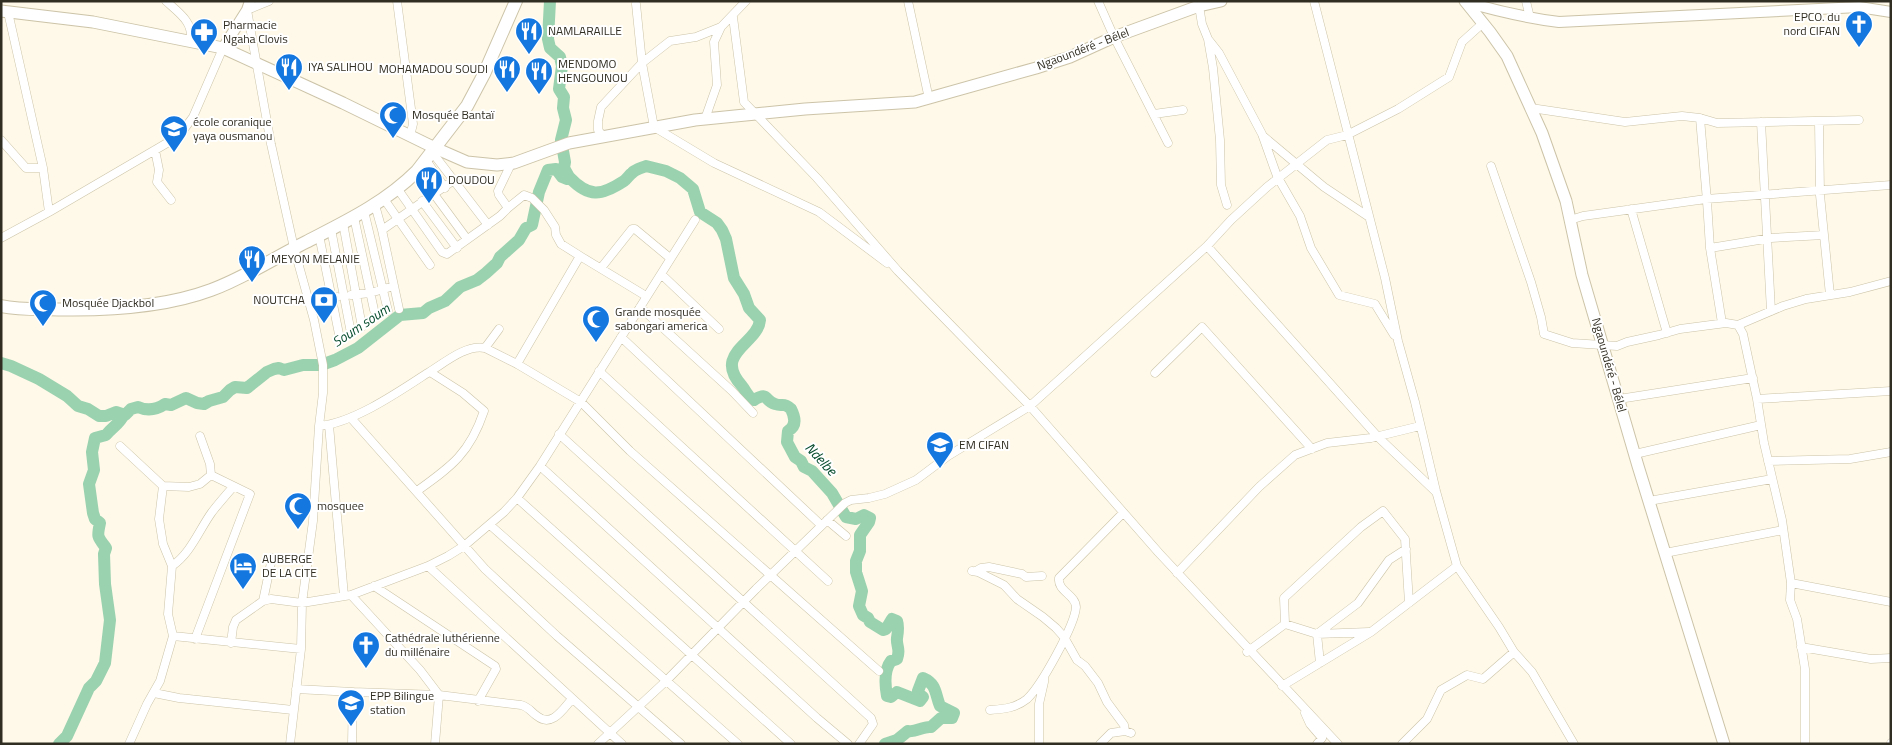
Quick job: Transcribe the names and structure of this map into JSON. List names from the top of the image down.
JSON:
{
  "streets": {
    "main road": ["Ngaoundéré - Bélel"]
  },
  "water": ["Soum soum", "Ndelbe"],
  "places": {
    "church": ["EPCO. du nord CIFAN", "Cathédrale luthérienne du millénaire"],
    "restaurant": [
      "NAMLARAILLE",
      "IYA SALIHOU",
      "MOHAMADOU SOUDI",
      "MENDOMO HENGOUNOU",
      "DOUDOU",
      "MEYON MELANIE"
    ],
    "pharmacy": ["Pharmacie Ngaha Clovis"],
    "mosque": [
      "Mosquée Bantaï",
      "Mosquée Djackbol",
      "Grande mosquée sabongari america",
      "mosquee"
    ],
    "school or university": ["école coranique yaya ousmanou", "EM CIFAN", "EPP Bilingue station"],
    "bank": ["NOUTCHA"],
    "hotel": ["AUBERGE DE LA CITE"]
  }
}
